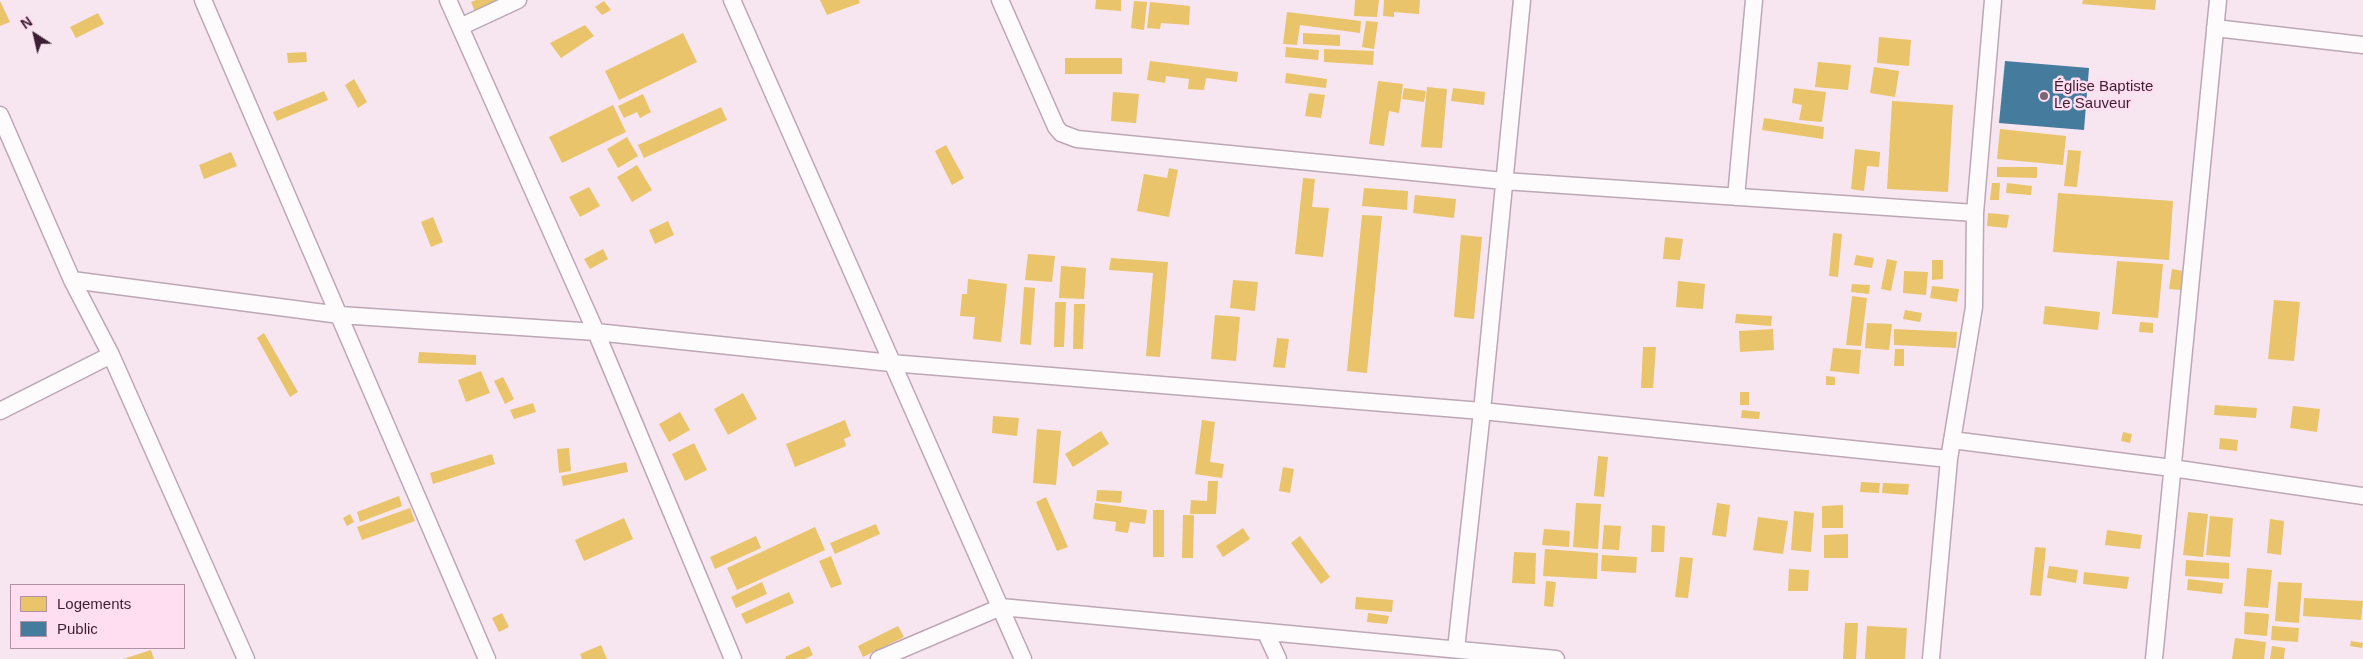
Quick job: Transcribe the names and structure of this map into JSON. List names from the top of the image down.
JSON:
{
  "places": ["Église Baptiste Le Sauveur"],
  "legend": ["Logements", "Public"],
  "north": "top left"
}
